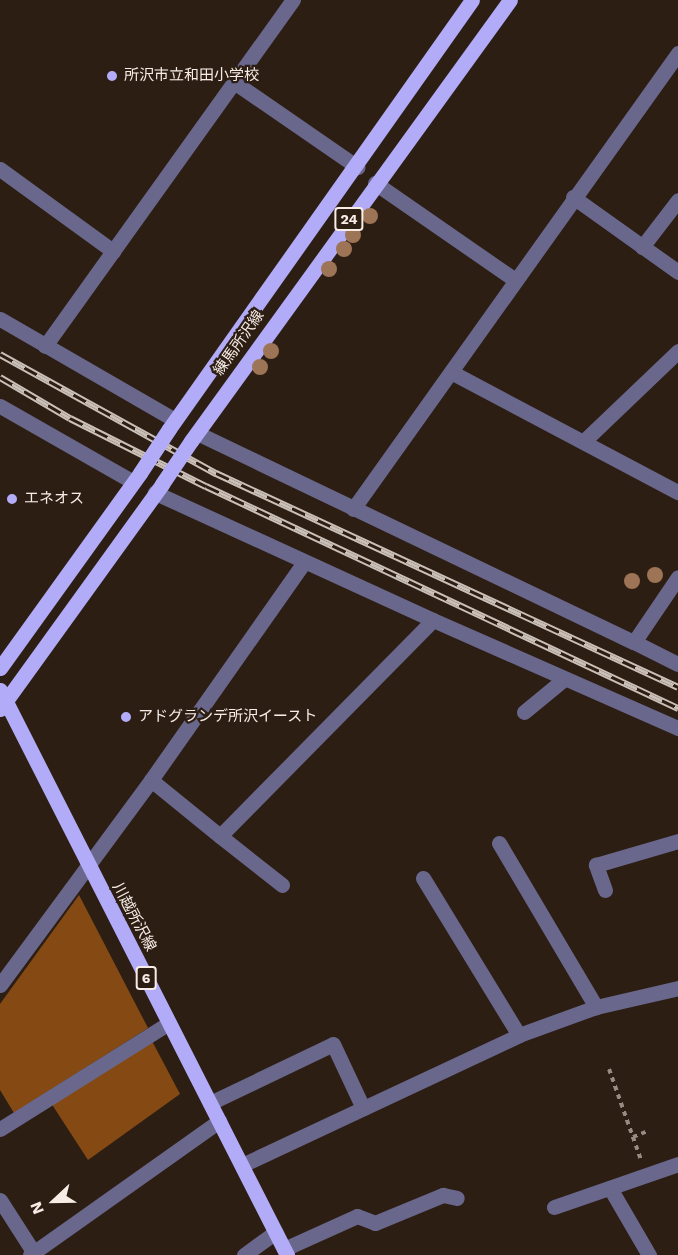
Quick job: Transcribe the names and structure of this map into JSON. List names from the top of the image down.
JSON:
{
  "streets": {
    "main road": [
      "24",
      "練馬所沢線",
      "川越所沢線",
      "6"
    ]
  },
  "crossings": [
    ["練馬所沢線", "川越所沢線"]
  ],
  "places": ["所沢市立和田小学校", "エネオス", "アドグランデ所沢イースト"],
  "north": "left"
}
